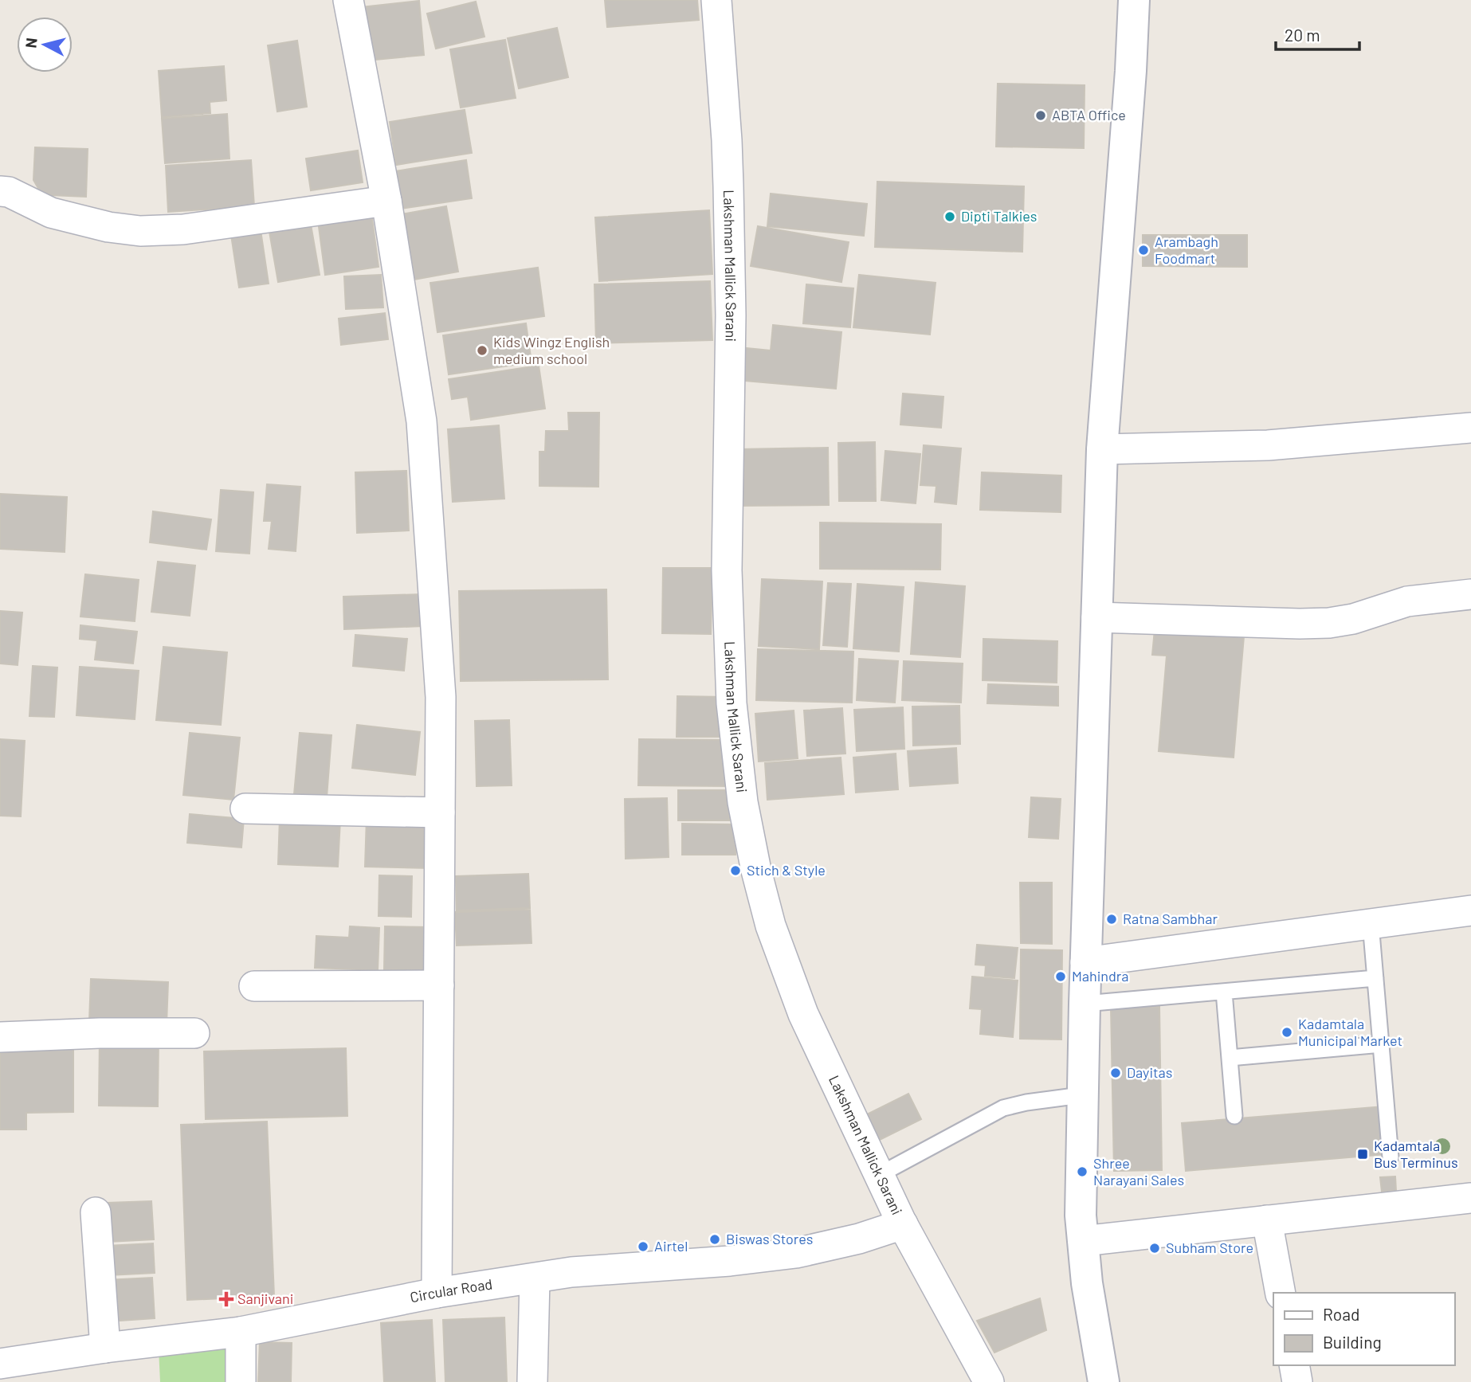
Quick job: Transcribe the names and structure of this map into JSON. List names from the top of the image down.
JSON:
{
  "streets": {
    "street": ["Lakshman Mallick Sarani", "Circular Road"]
  },
  "crossings": [
    ["Lakshman Mallick Sarani", "Circular Road"]
  ],
  "places": {
    "other": [
      "ABTA Office",
      "Dipti Talkies",
      "Arambagh Foodmart",
      "Kids Wingz English medium school",
      "Stich & Style",
      "Ratna Sambhar",
      "Mahindra",
      "Kadamtala Municipal Market",
      "Dayitas",
      "Shree Narayani Sales",
      "Biswas Stores",
      "Airtel",
      "Subham Store"
    ],
    "transit": ["Kadamtala Bus Terminus"],
    "health": ["Sanjivani"]
  },
  "legend": ["Road", "Building"],
  "scale_bar": "20 m",
  "north": "left"
}
